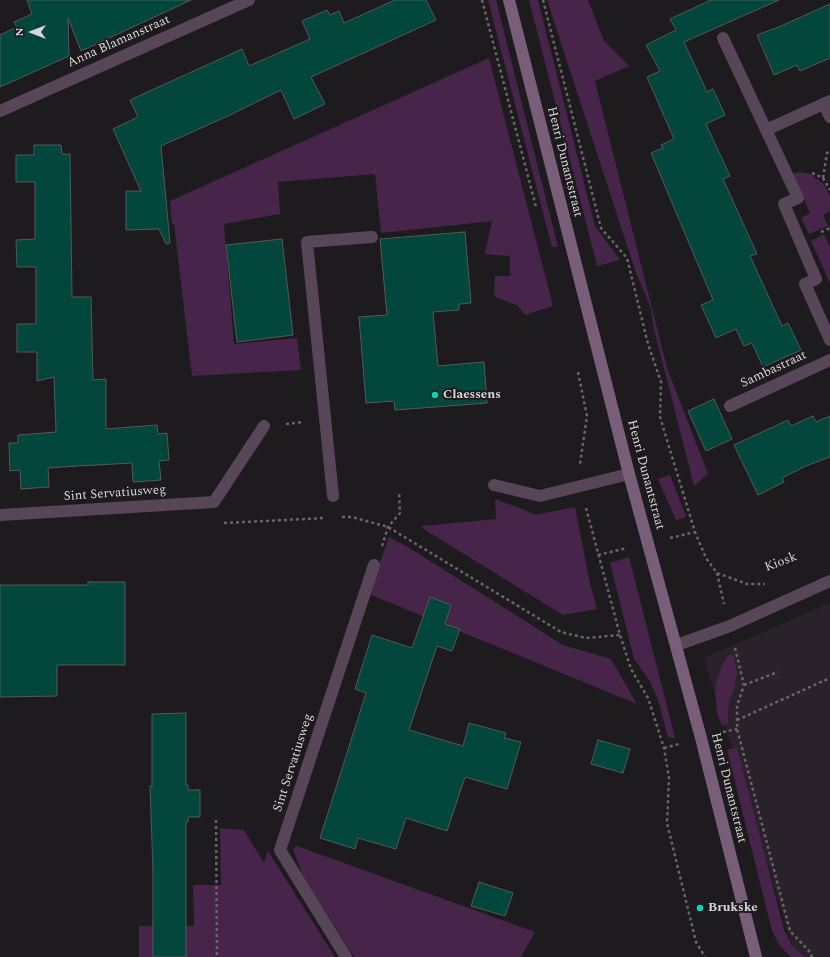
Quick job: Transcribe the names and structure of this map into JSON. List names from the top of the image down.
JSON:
{
  "streets": {
    "street": [
      "Anna Blamanstraat",
      "Henri Dunantstraat",
      "Sambastraat",
      "Sint Servatiusweg"
    ],
    "path": ["Kiosk"]
  },
  "crossings": [
    ["Henri Dunantstraat", "Kiosk"]
  ],
  "places": ["Claessens", "Brukske"],
  "north": "left"
}
